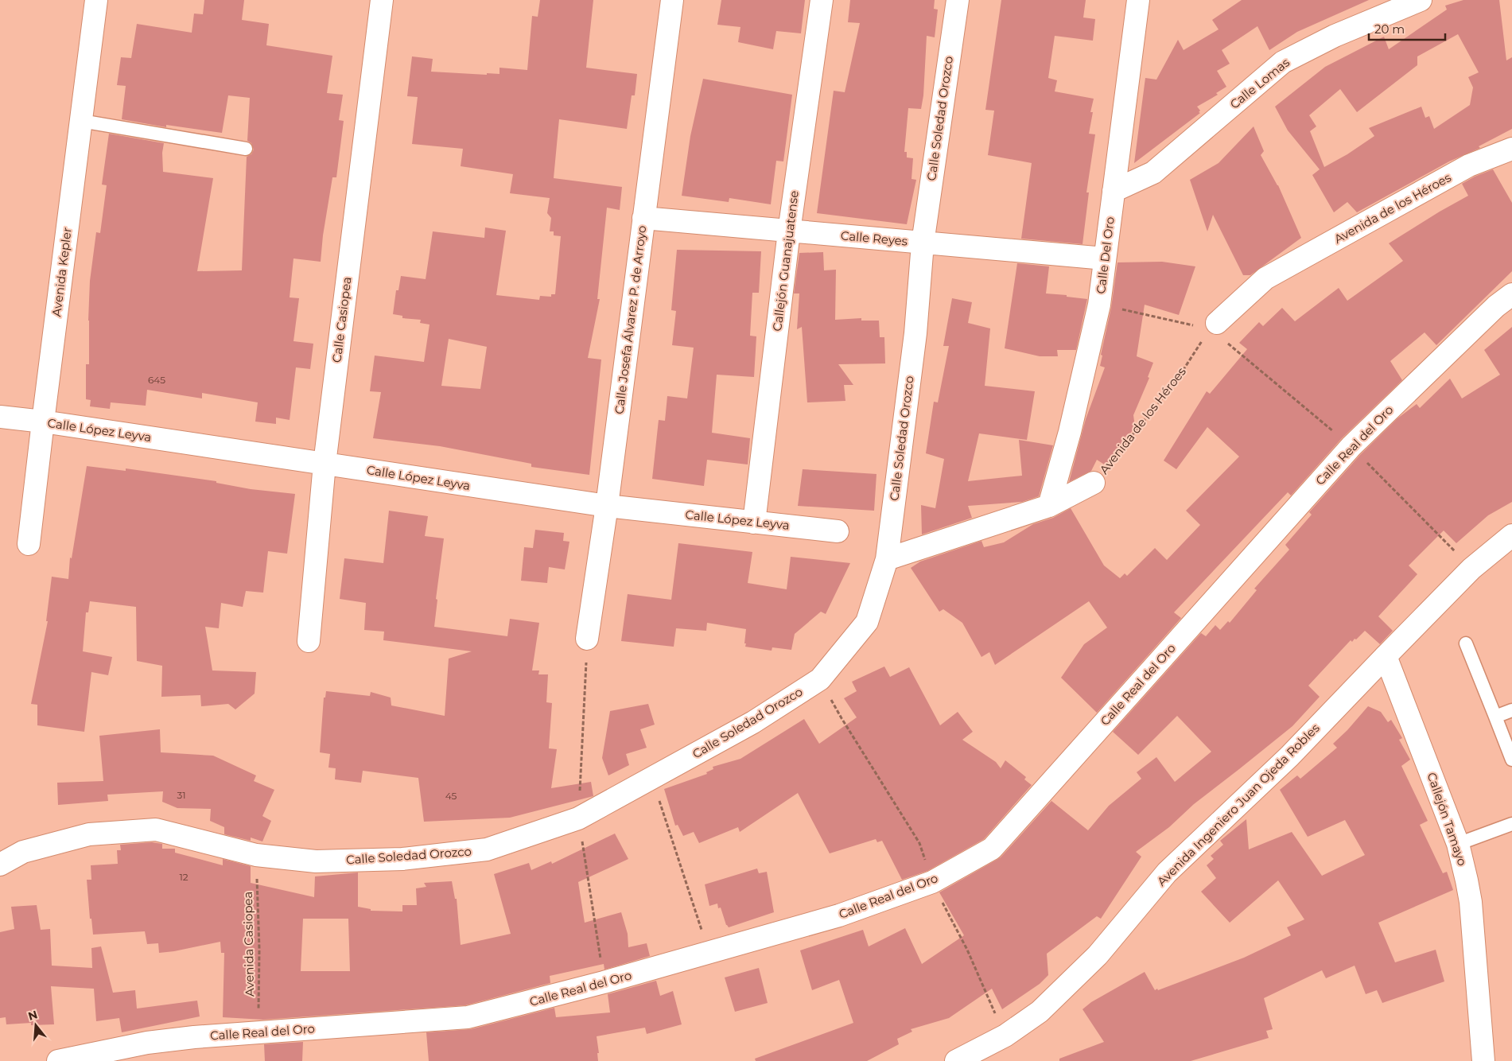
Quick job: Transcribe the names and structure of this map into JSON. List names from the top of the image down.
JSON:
{
  "streets": {
    "street": [
      "Calle Lomas",
      "Calle Soledad Orozco",
      "Avenida de los Héroes",
      "Calle Reyes",
      "Calle Del Oro",
      "Callejón Guanajuatense",
      "Avenida Kepler",
      "Calle Casiopea",
      "Calle Josefa Álvarez P. de Arroyo",
      "Calle López Leyva",
      "Calle Real del Oro",
      "Avenida Ingeniero Juan Ojeda Robles",
      "Callejón Tamayo"
    ],
    "path": ["Avenida Casiopea"]
  },
  "crossings": [
    ["Calle Lomas", "Calle Del Oro"],
    ["Calle Soledad Orozco", "Avenida de los Héroes"],
    ["Calle Soledad Orozco", "Calle Reyes"],
    ["Calle Soledad Orozco", "Avenida Casiopea"],
    ["Avenida de los Héroes", "Calle Del Oro"],
    ["Calle Reyes", "Calle Del Oro"],
    ["Calle Reyes", "Callejón Guanajuatense"],
    ["Calle Reyes", "Calle Josefa Álvarez P. de Arroyo"],
    ["Callejón Guanajuatense", "Calle López Leyva"],
    ["Avenida Kepler", "Calle López Leyva"],
    ["Calle Casiopea", "Calle López Leyva"],
    ["Calle Josefa Álvarez P. de Arroyo", "Calle López Leyva"],
    ["Calle Real del Oro", "Avenida Casiopea"],
    ["Avenida Ingeniero Juan Ojeda Robles", "Callejón Tamayo"]
  ],
  "house_numbers": [
    "645",
    "31",
    "45",
    "12"
  ],
  "scale_bar": "20 m",
  "north": "top"
}
